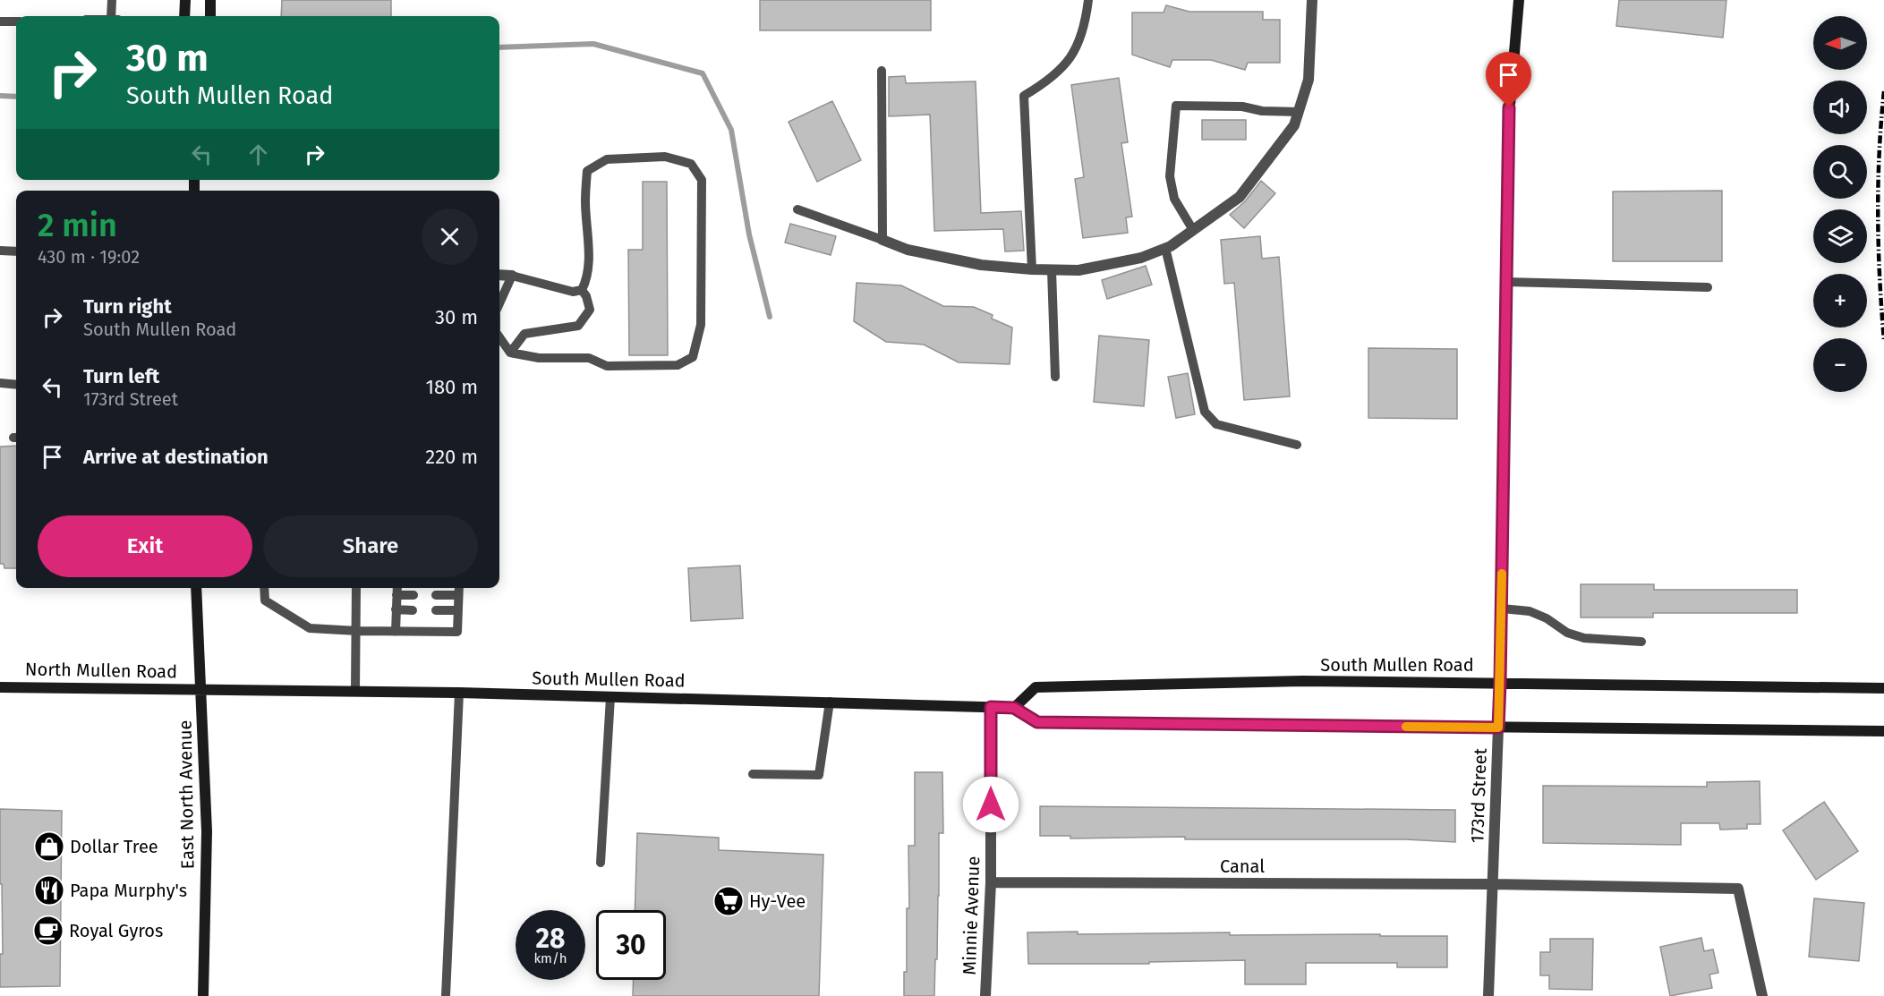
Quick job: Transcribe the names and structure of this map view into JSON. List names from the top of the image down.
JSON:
{
  "streets": {
    "street": [
      "South Mullen Road",
      "North Mullen Road",
      "East North Avenue",
      "173rd Street",
      "Canal",
      "Minnie Avenue"
    ]
  },
  "crossings": [
    ["South Mullen Road", "North Mullen Road"],
    ["South Mullen Road", "East North Avenue"],
    ["South Mullen Road", "173rd Street"],
    ["South Mullen Road", "Minnie Avenue"],
    ["North Mullen Road", "East North Avenue"],
    ["173rd Street", "Canal"],
    ["Canal", "Minnie Avenue"]
  ],
  "places": {
    "shop": ["Dollar Tree"],
    "restaurant": ["Papa Murphy's"],
    "supermarket": ["Hy-Vee"],
    "cafe": ["Royal Gyros"]
  },
  "north": "left",
  "page": {
    "map_buttons": ["+", "−"],
    "turn": ["30 m", "South Mullen Road"],
    "heading": ["2 min", "430 m · 19:02"],
    "list": [
      {
        "name": "Turn right",
        "note": "South Mullen Road",
        "value": "30 m"
      },
      {
        "name": "Turn left",
        "note": "173rd Street",
        "value": "180 m"
      },
      {
        "name": "Arrive at destination",
        "value": "220 m"
      }
    ],
    "buttons": ["Exit", "Share"],
    "speed": "28 km/h",
    "limit": "30"
  }
}
